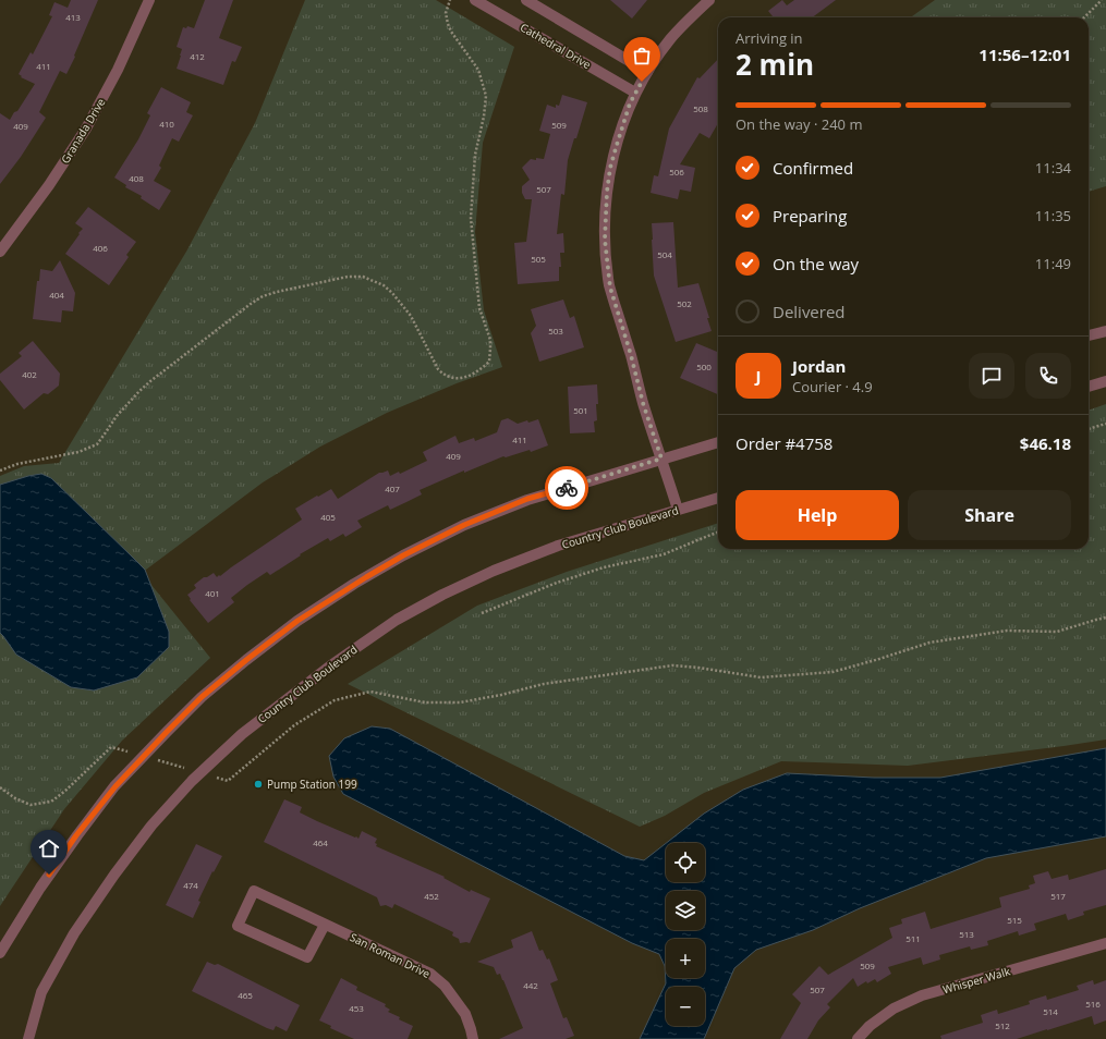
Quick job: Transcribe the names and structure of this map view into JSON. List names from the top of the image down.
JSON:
{
  "streets": {
    "street": [
      "Cathedral Drive",
      "Granada Drive",
      "Country Club Boulevard",
      "San Roman Drive",
      "Whisper Walk"
    ]
  },
  "places": ["Pump Station 199"],
  "house_numbers": [
    "413",
    "412",
    "411",
    "508",
    "410",
    "509",
    "409",
    "506",
    "408",
    "507",
    "406",
    "504",
    "505",
    "404",
    "502",
    "503",
    "500",
    "402",
    "501",
    "411",
    "409",
    "407",
    "405",
    "401",
    "464",
    "474",
    "452",
    "517",
    "515",
    "513",
    "511",
    "509",
    "442",
    "507",
    "465",
    "516",
    "453",
    "514",
    "512"
  ],
  "page": {
    "heading": ["2 min", "Arriving in", "11:56–12:01"],
    "panel": [
      "Jordan",
      "Courier · 4.9",
      "Order #4758",
      "$46.18"
    ],
    "bar": "On the way · 240 m",
    "list": [
      ["Confirmed", "11:34"],
      ["Preparing", "11:35"],
      ["On the way", "11:49"],
      "Delivered"
    ],
    "round": "J",
    "buttons": ["Help", "Share"],
    "map_buttons": ["+", "−"]
  }
}
